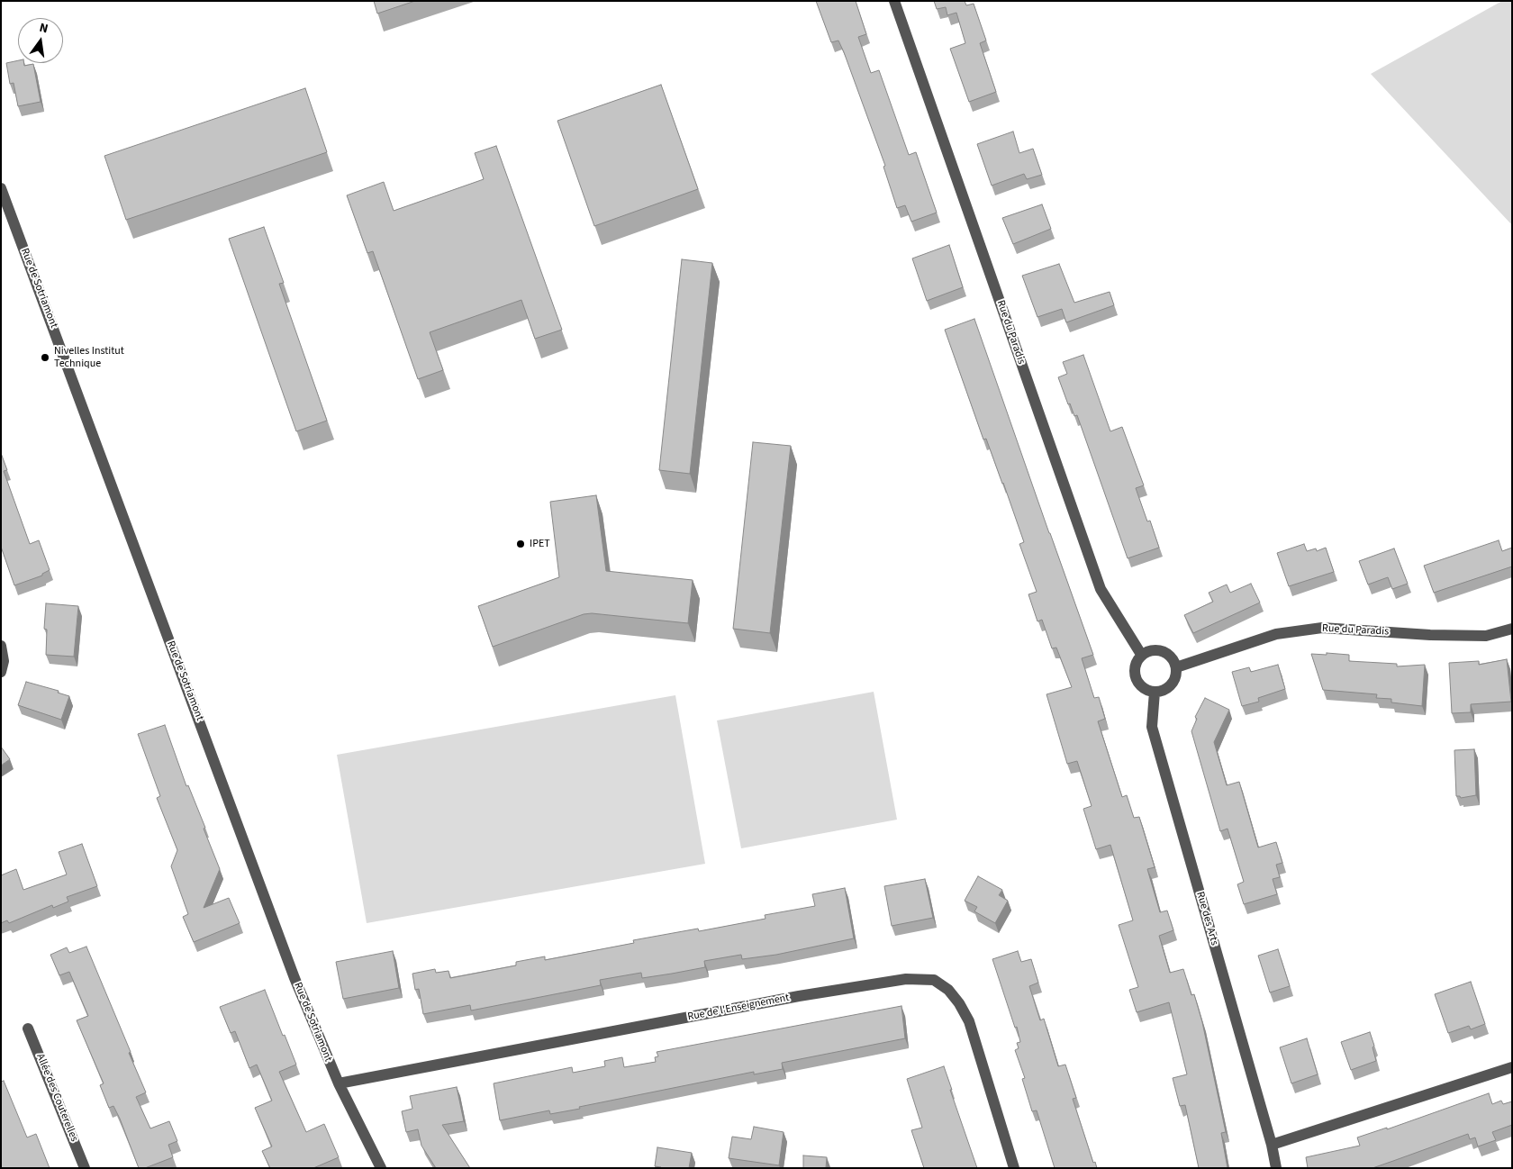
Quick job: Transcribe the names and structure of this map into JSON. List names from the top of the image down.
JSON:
{
  "streets": {
    "street": [
      "Rue de Sotriamont",
      "Rue du Paradis",
      "Rue des Arts",
      "Rue de l'Enseignement",
      "Allée des Couterelles"
    ]
  },
  "crossings": [
    ["Rue de Sotriamont", "Rue de l'Enseignement"],
    ["Rue du Paradis", "Rue des Arts"]
  ],
  "places": ["Nivelles Institut Technique", "IPET"],
  "north": "top"
}
